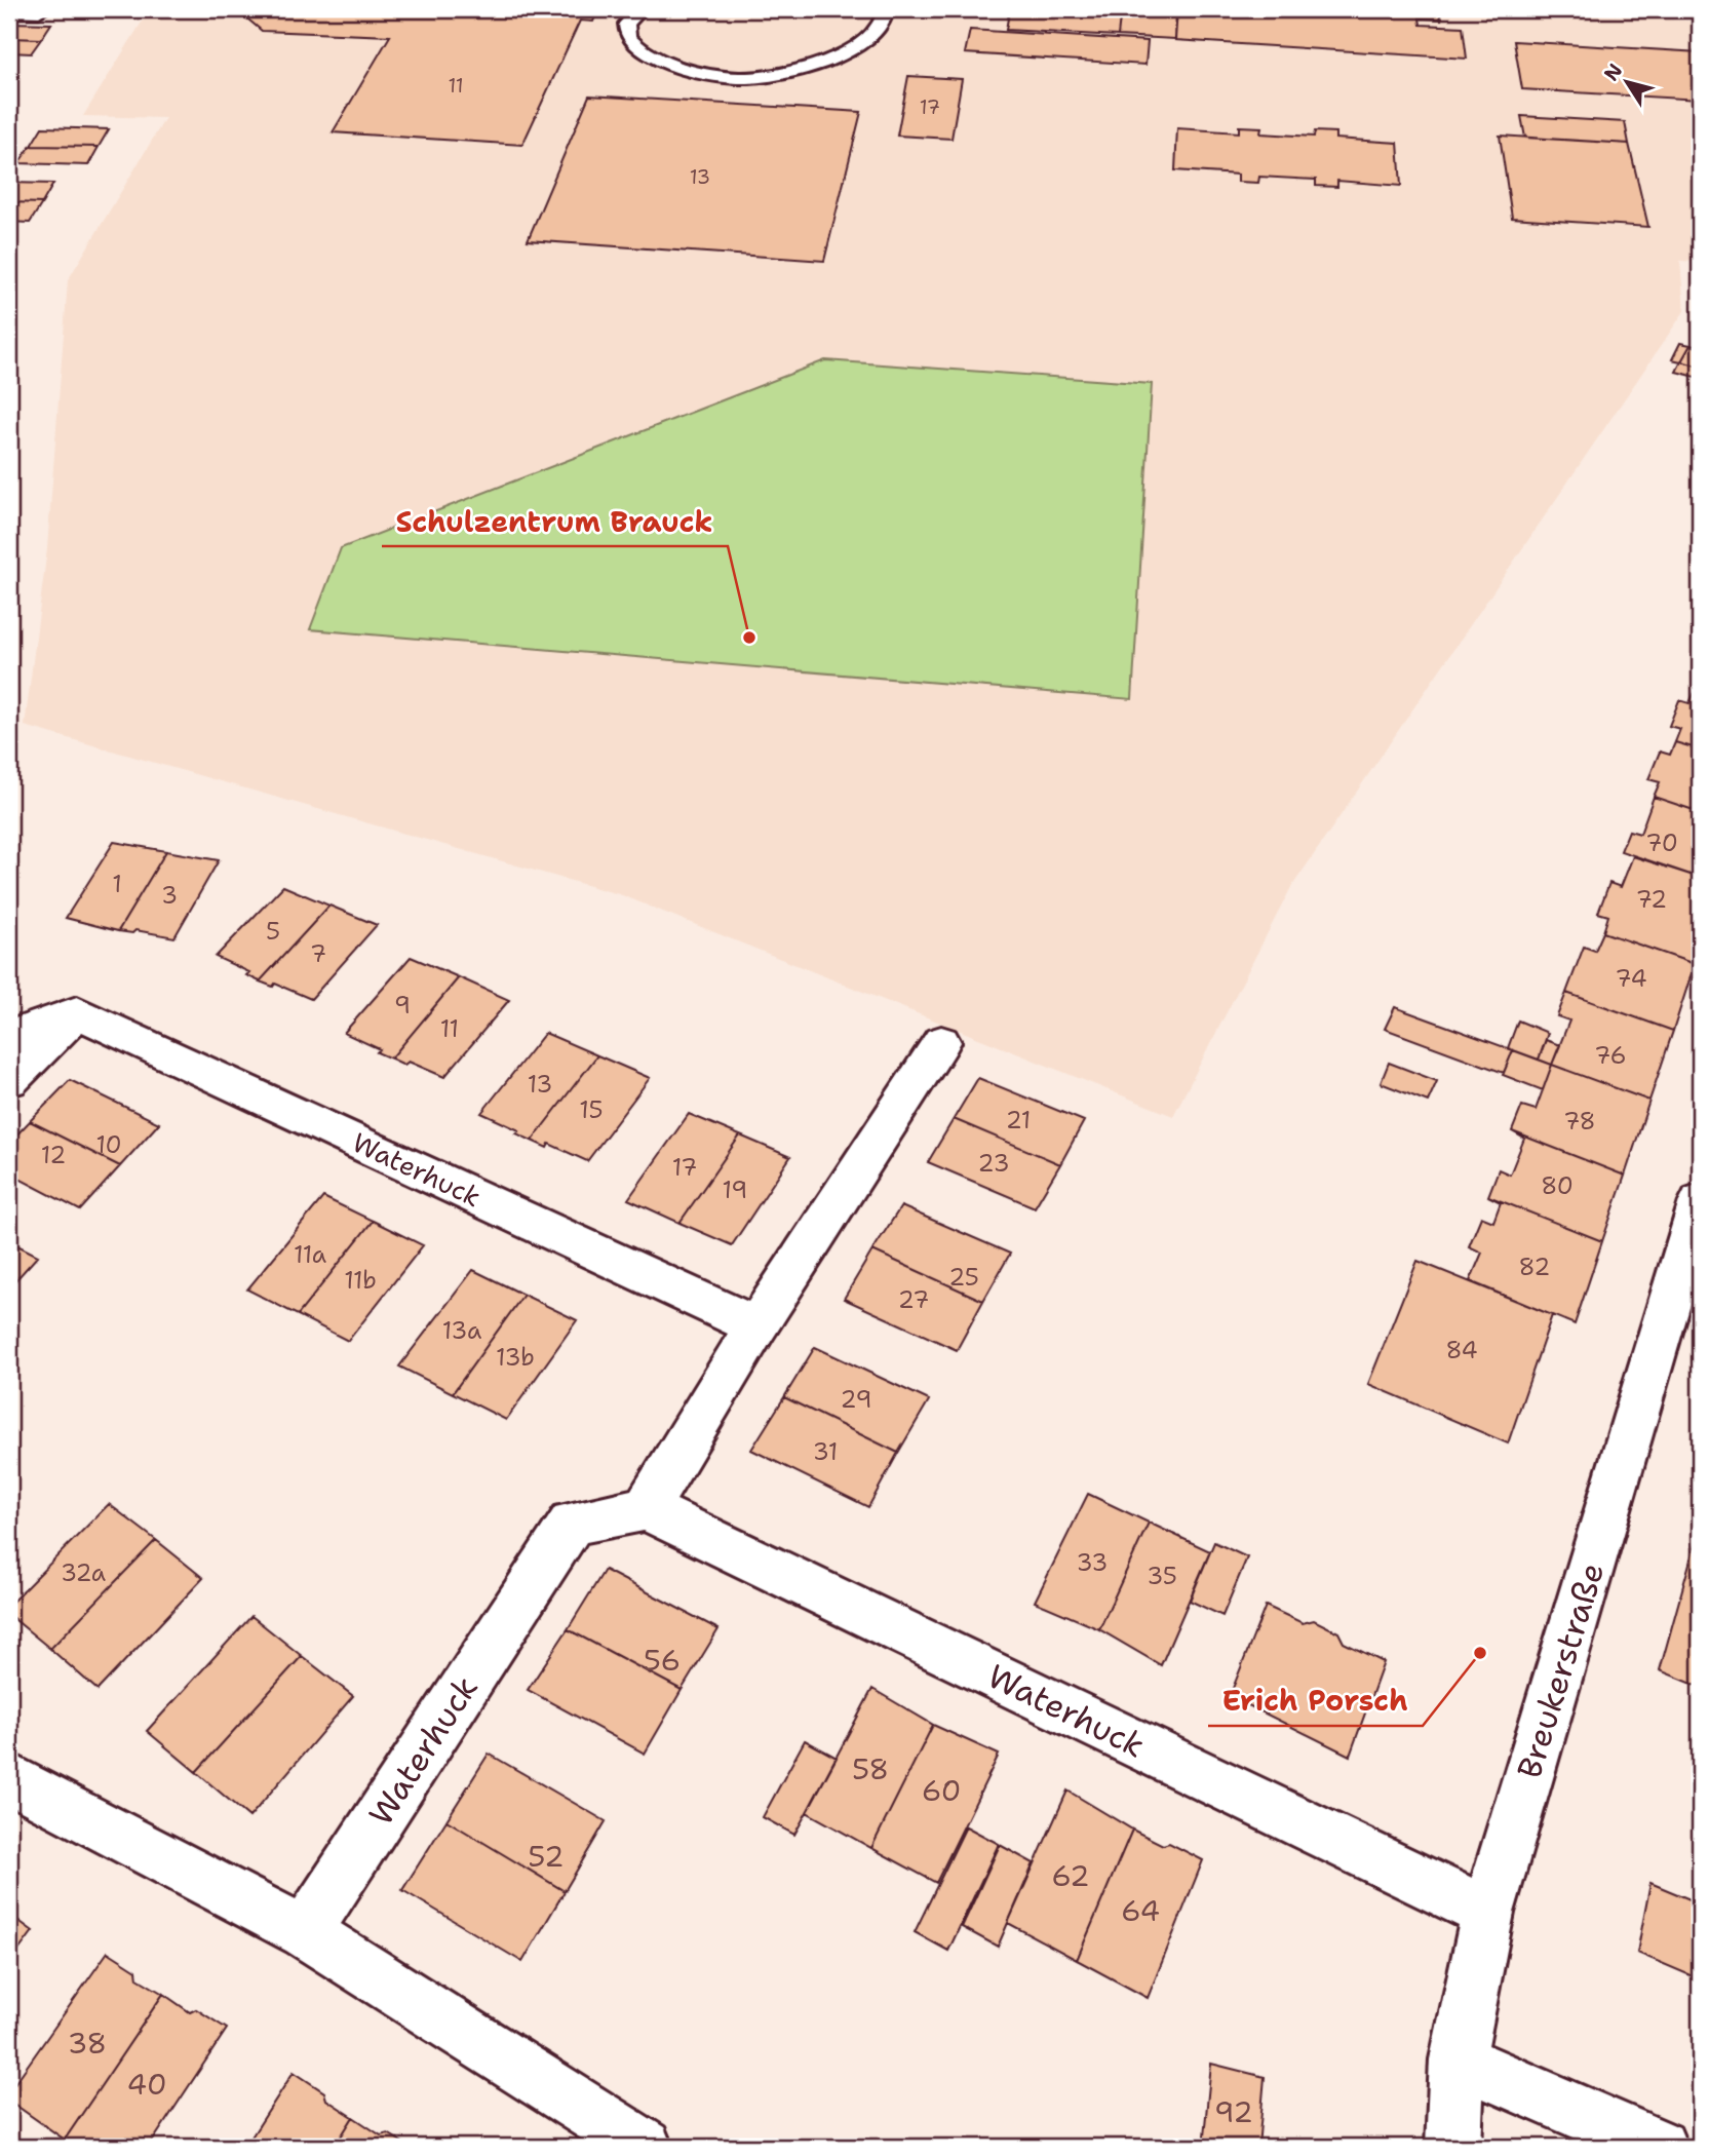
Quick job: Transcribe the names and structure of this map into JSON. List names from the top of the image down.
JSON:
{
  "streets": {
    "street": ["Waterhuck", "Breukerstraße"]
  },
  "crossings": [
    ["Waterhuck", "Breukerstraße"]
  ],
  "places": ["Schulzentrum Brauck", "Erich Porsch"],
  "house_numbers": [
    "11",
    "17",
    "13",
    "70",
    "1",
    "3",
    "72",
    "5",
    "7",
    "74",
    "9",
    "11",
    "76",
    "13",
    "15",
    "21",
    "78",
    "10",
    "12",
    "23",
    "17",
    "80",
    "19",
    "11a",
    "82",
    "25",
    "11b",
    "27",
    "13a",
    "84",
    "13b",
    "29",
    "31",
    "33",
    "32a",
    "35",
    "56",
    "58",
    "60",
    "52",
    "62",
    "64",
    "38",
    "40",
    "92"
  ],
  "north": "top left"
}
